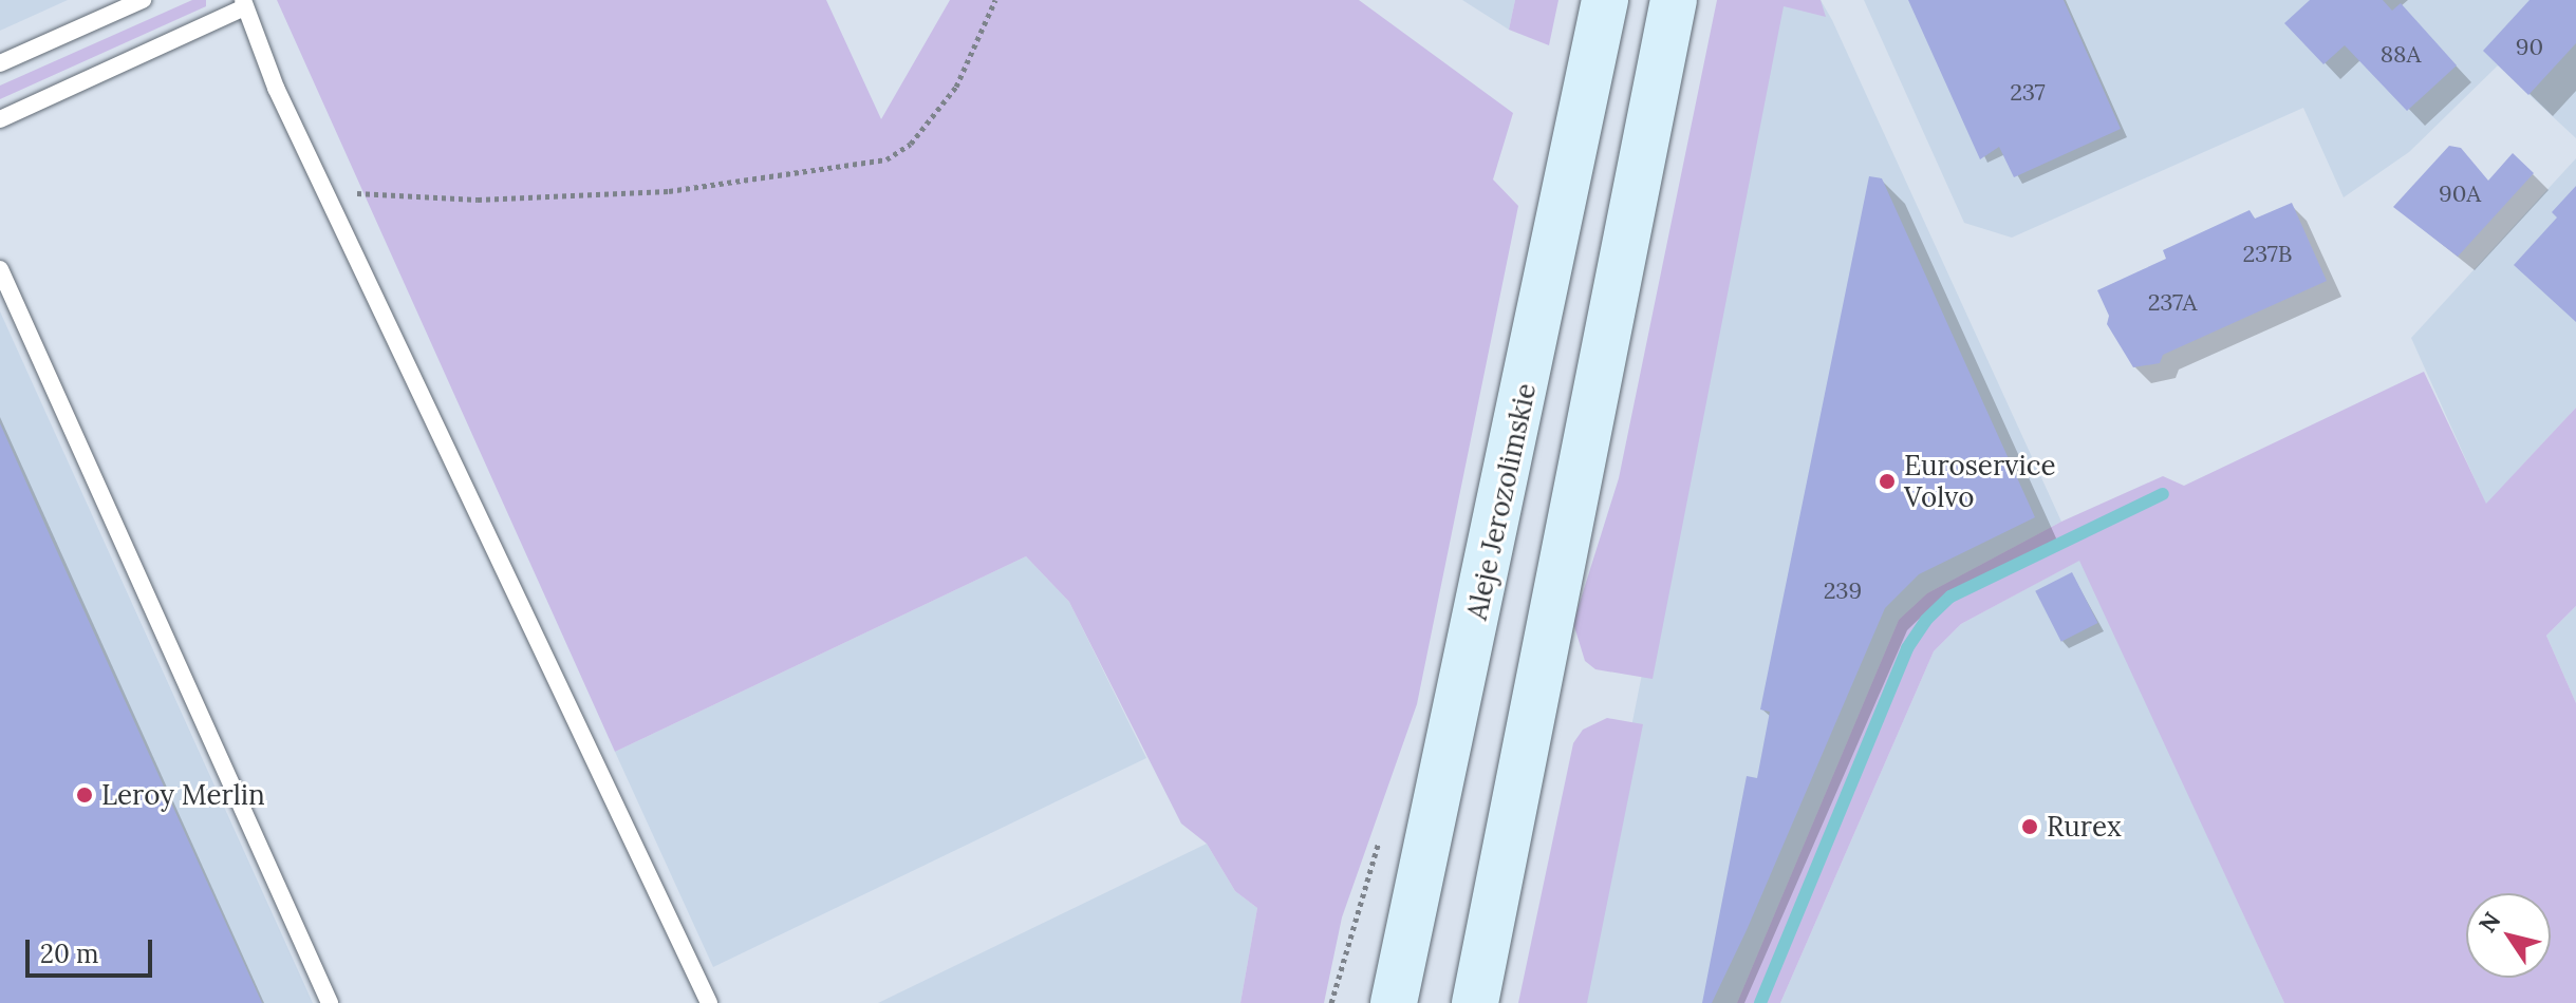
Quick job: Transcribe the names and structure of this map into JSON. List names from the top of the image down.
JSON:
{
  "streets": {
    "main road": ["Aleje Jerozolimskie"]
  },
  "places": ["Euroservice Volvo", "Leroy Merlin", "Rurex"],
  "house_numbers": [
    "90",
    "88A",
    "237",
    "90A",
    "237B",
    "237A",
    "239"
  ],
  "scale_bar": "20 m",
  "north": "top left"
}
